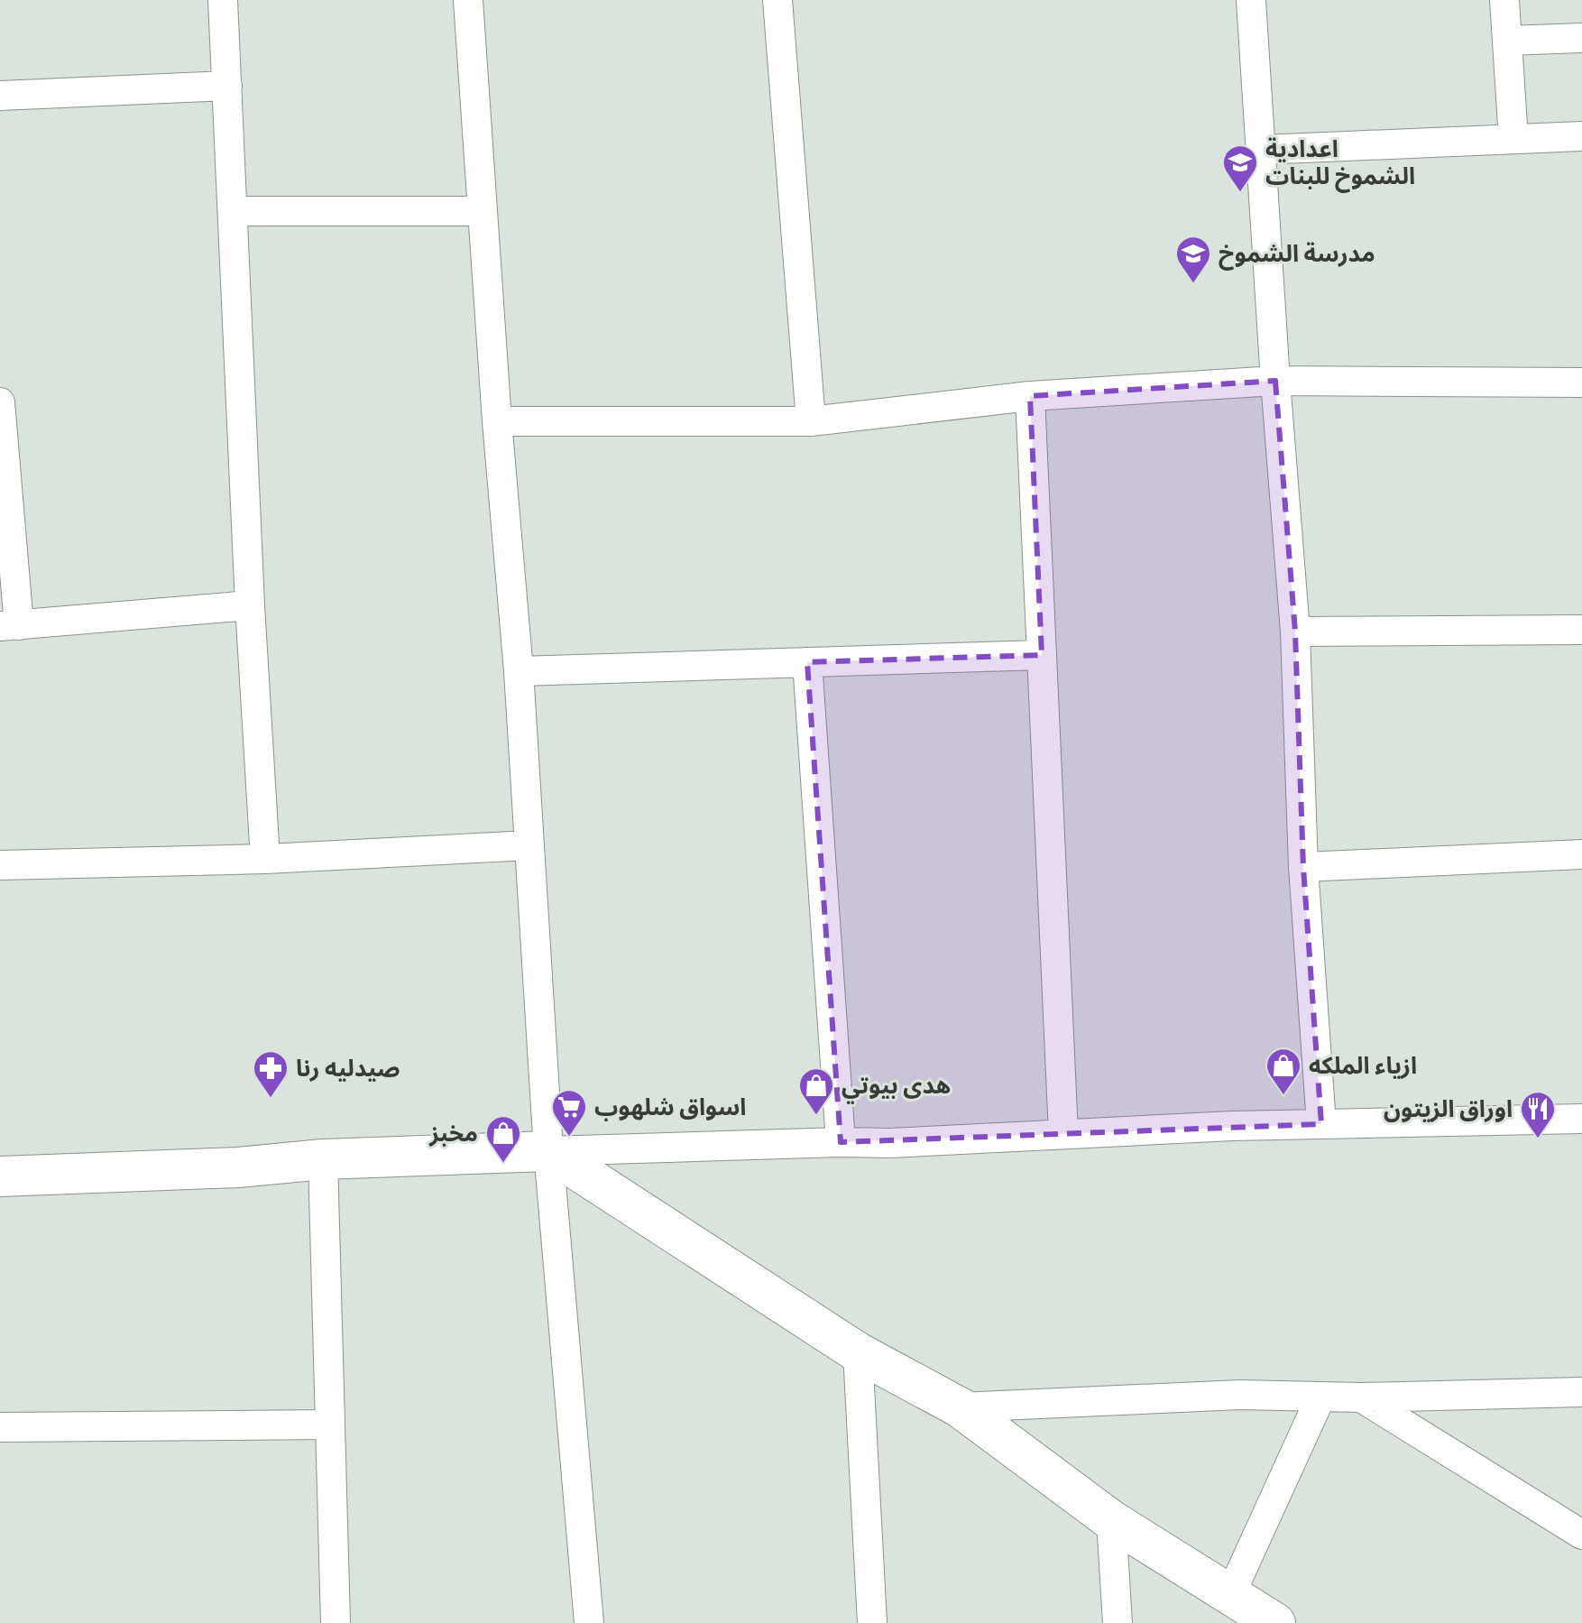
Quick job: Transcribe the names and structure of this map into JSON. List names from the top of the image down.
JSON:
{
  "places": {
    "school or university": ["اعدادية الشموخ للبنات", "مدرسة الشموخ"],
    "shop": ["ازياء الملكه", "هدى بيوتي", "مخبز"],
    "pharmacy": ["صيدليه رنا"],
    "supermarket": ["اسواق شلهوب"],
    "restaurant": ["اوراق الزيتون"]
  }
}
